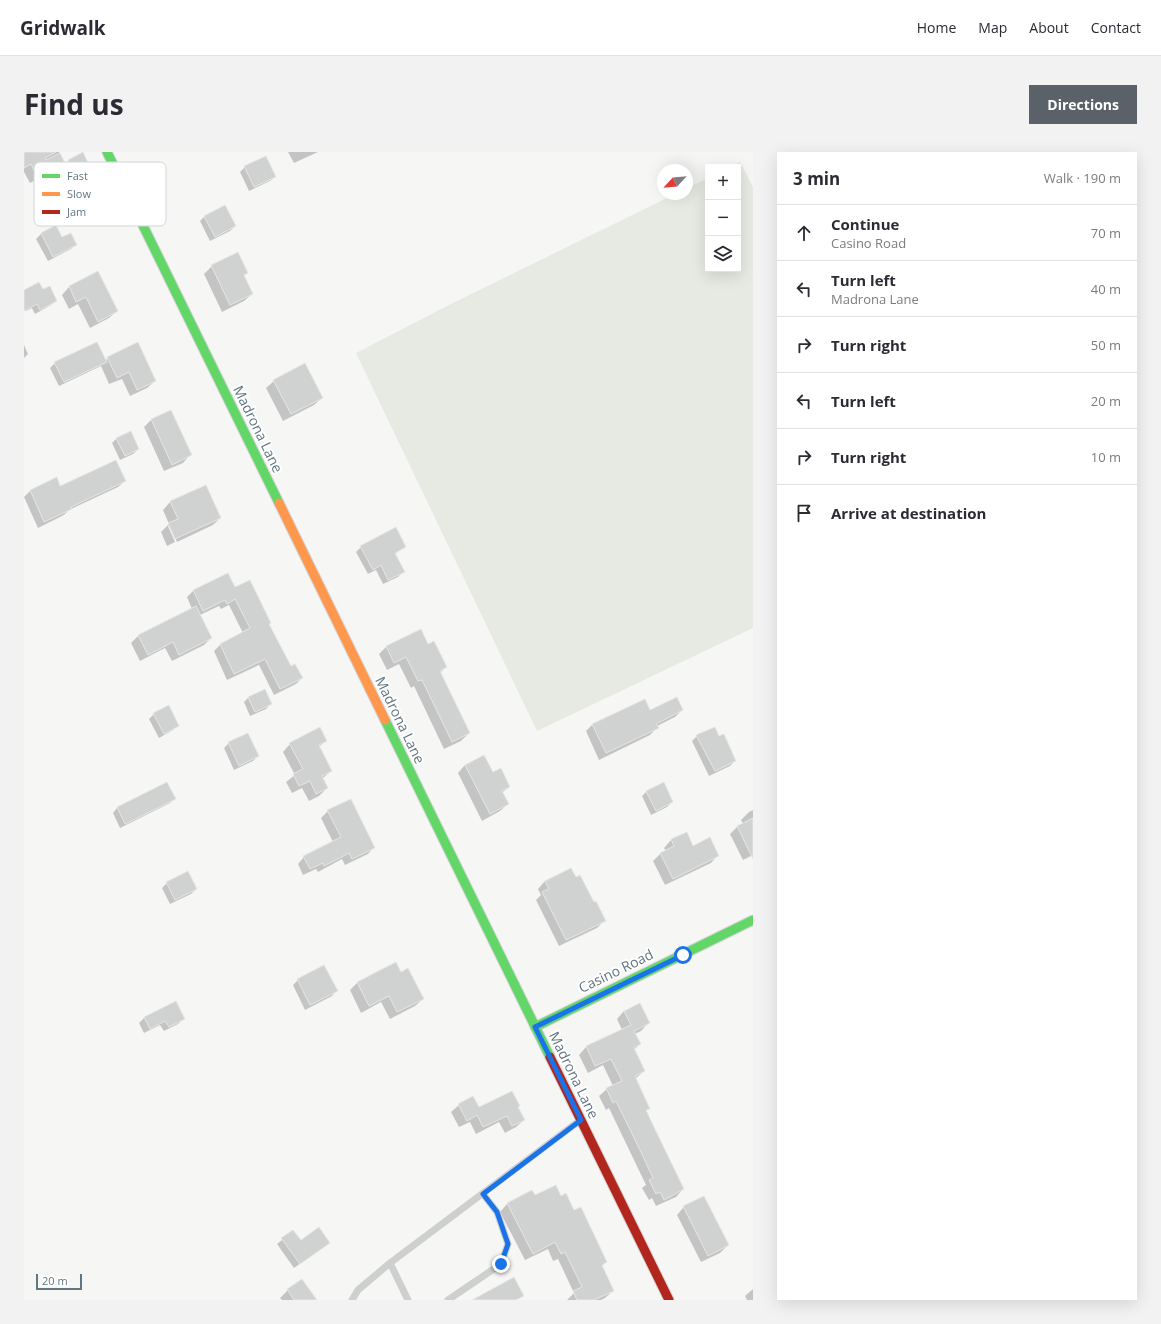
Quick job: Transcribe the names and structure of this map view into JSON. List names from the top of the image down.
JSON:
{
  "streets": {
    "street": ["Madrona Lane", "Casino Road"]
  },
  "crossings": [
    ["Madrona Lane", "Casino Road"]
  ],
  "legend": ["Fast", "Slow", "Jam"],
  "scale_bar": "20 m",
  "north": "bottom left",
  "page": {
    "header": "Gridwalk",
    "nav": [
      "Home",
      "Map",
      "About",
      "Contact"
    ],
    "title": "Find us",
    "buttons": "Directions",
    "heading": ["3 min", "Walk · 190 m"],
    "map_buttons": ["+", "−"],
    "list": [
      ["Continue", "Casino Road", "70 m"],
      ["Turn left", "Madrona Lane", "40 m"],
      ["Turn right", "50 m"],
      ["Turn left", "20 m"],
      ["Turn right", "10 m"],
      "Arrive at destination"
    ],
    "scale": "20 m"
  }
}
